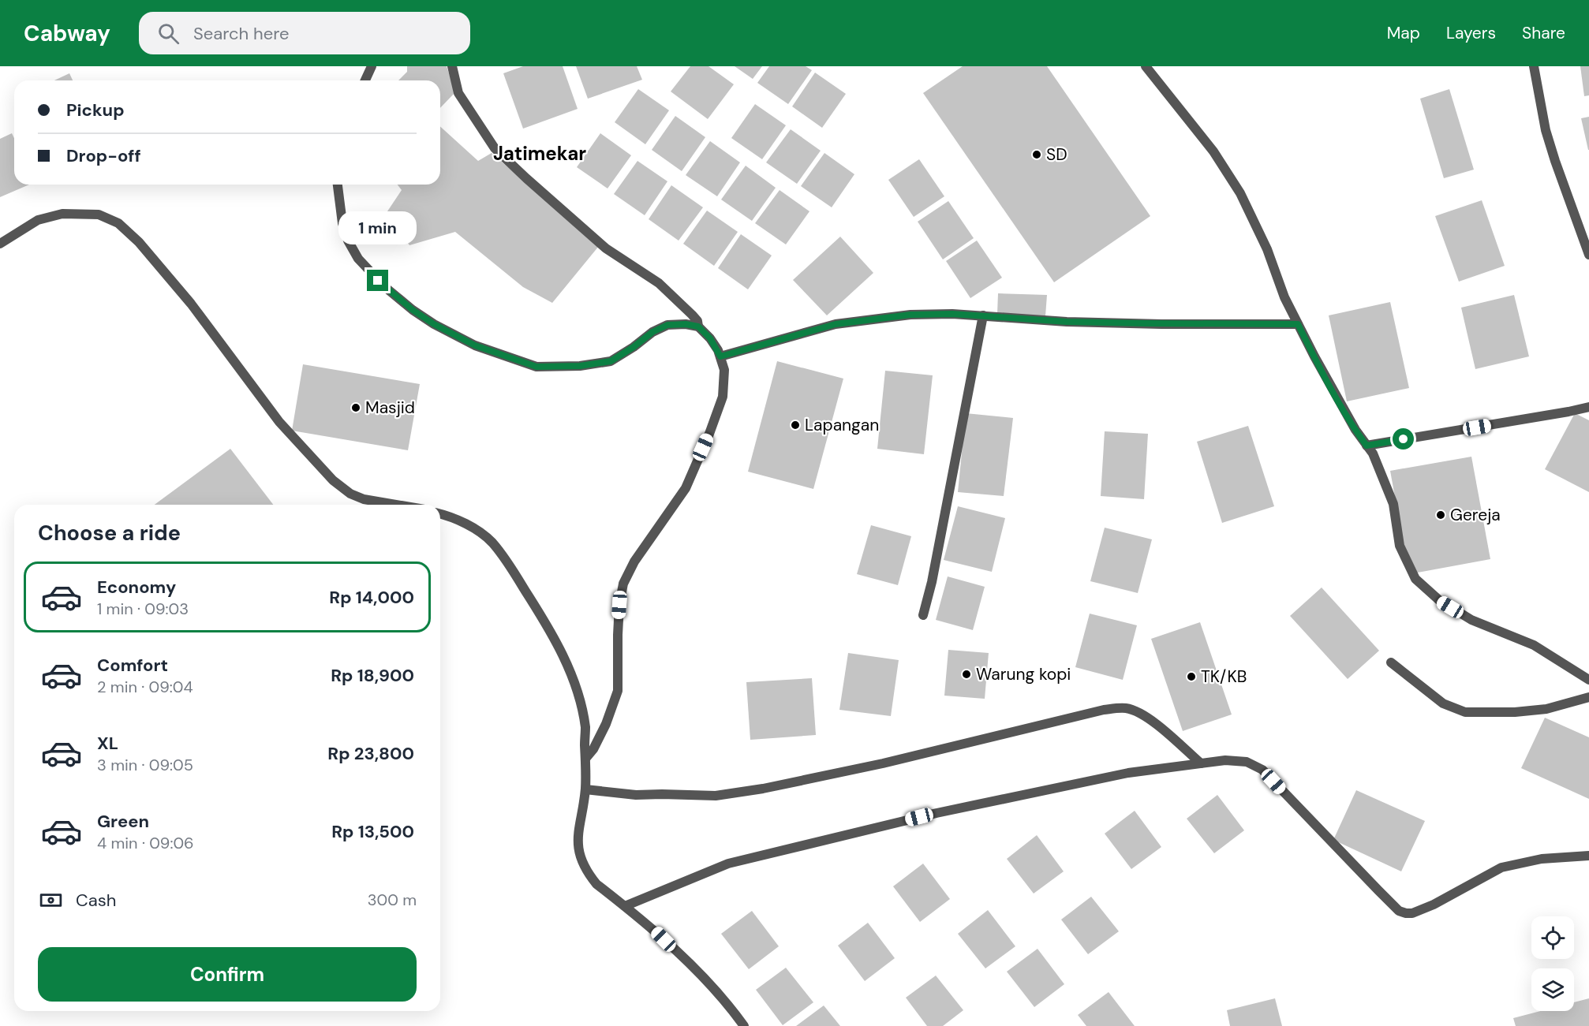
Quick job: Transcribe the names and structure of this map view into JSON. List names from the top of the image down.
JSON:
{
  "districts": ["Jatimekar"],
  "places": [
    "SD",
    "Masjid",
    "Lapangan",
    "Gereja",
    "Warung kopi",
    "TK/KB"
  ],
  "page": {
    "header": "Cabway",
    "search": "Search here",
    "nav": ["Map", "Layers", "Share"],
    "banner": ["Pickup", "Drop-off"],
    "bubble": "1 min",
    "heading": "Choose a ride",
    "list": [
      {
        "name": "Economy",
        "note": "1 min · 09:03",
        "value": "Rp 14,000"
      },
      {
        "name": "Comfort",
        "note": "2 min · 09:04",
        "value": "Rp 18,900"
      },
      {
        "name": "XL",
        "note": "3 min · 09:05",
        "value": "Rp 23,800"
      },
      {
        "name": "Green",
        "note": "4 min · 09:06",
        "value": "Rp 13,500"
      }
    ],
    "pay": ["Cash", "300 m"],
    "buttons": "Confirm"
  }
}
